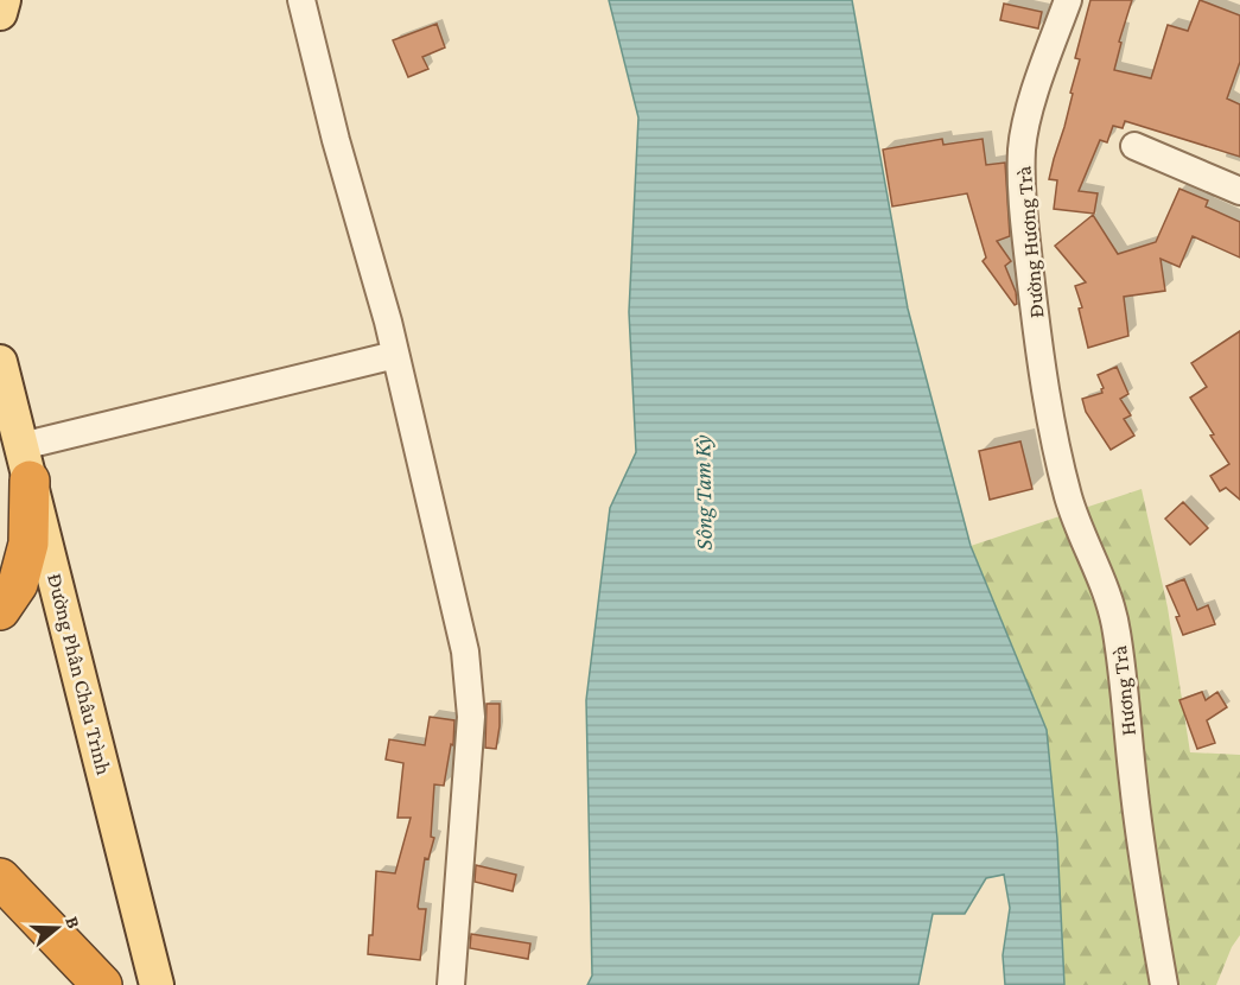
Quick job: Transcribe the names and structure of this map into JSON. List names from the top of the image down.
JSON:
{
  "streets": {
    "main road": ["Đường Phân Châu Trình"],
    "street": ["Đường Hương Trà", "Hương Trà"]
  },
  "crossings": [
    ["Đường Hương Trà", "Hương Trà"]
  ],
  "water": ["Sông Tam Kỳ"],
  "north": "right"
}
